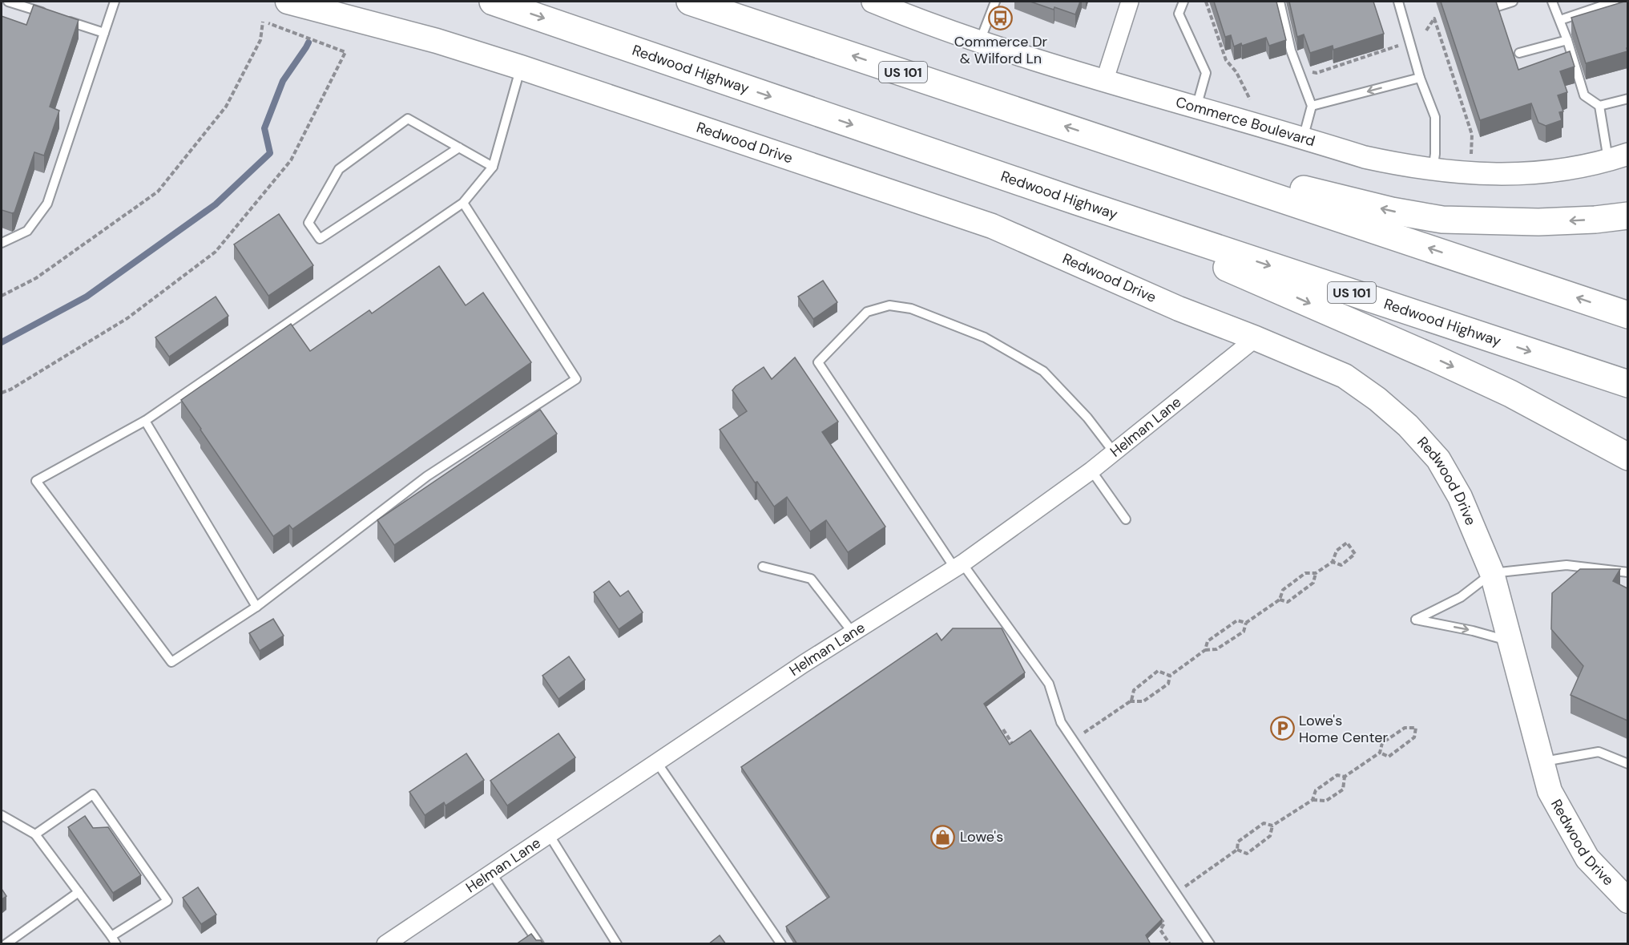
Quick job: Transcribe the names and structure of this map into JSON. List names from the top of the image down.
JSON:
{
  "streets": {
    "highway": ["Redwood Highway", "US 101"],
    "main road": ["Redwood Drive"],
    "street": ["Commerce Boulevard", "Helman Lane"]
  },
  "crossings": [
    ["Redwood Drive", "Helman Lane"]
  ],
  "places": {
    "bus stop": ["Commerce Dr & Wilford Ln"],
    "parking": ["Lowe's Home Center"],
    "shop": ["Lowe's"]
  }
}
